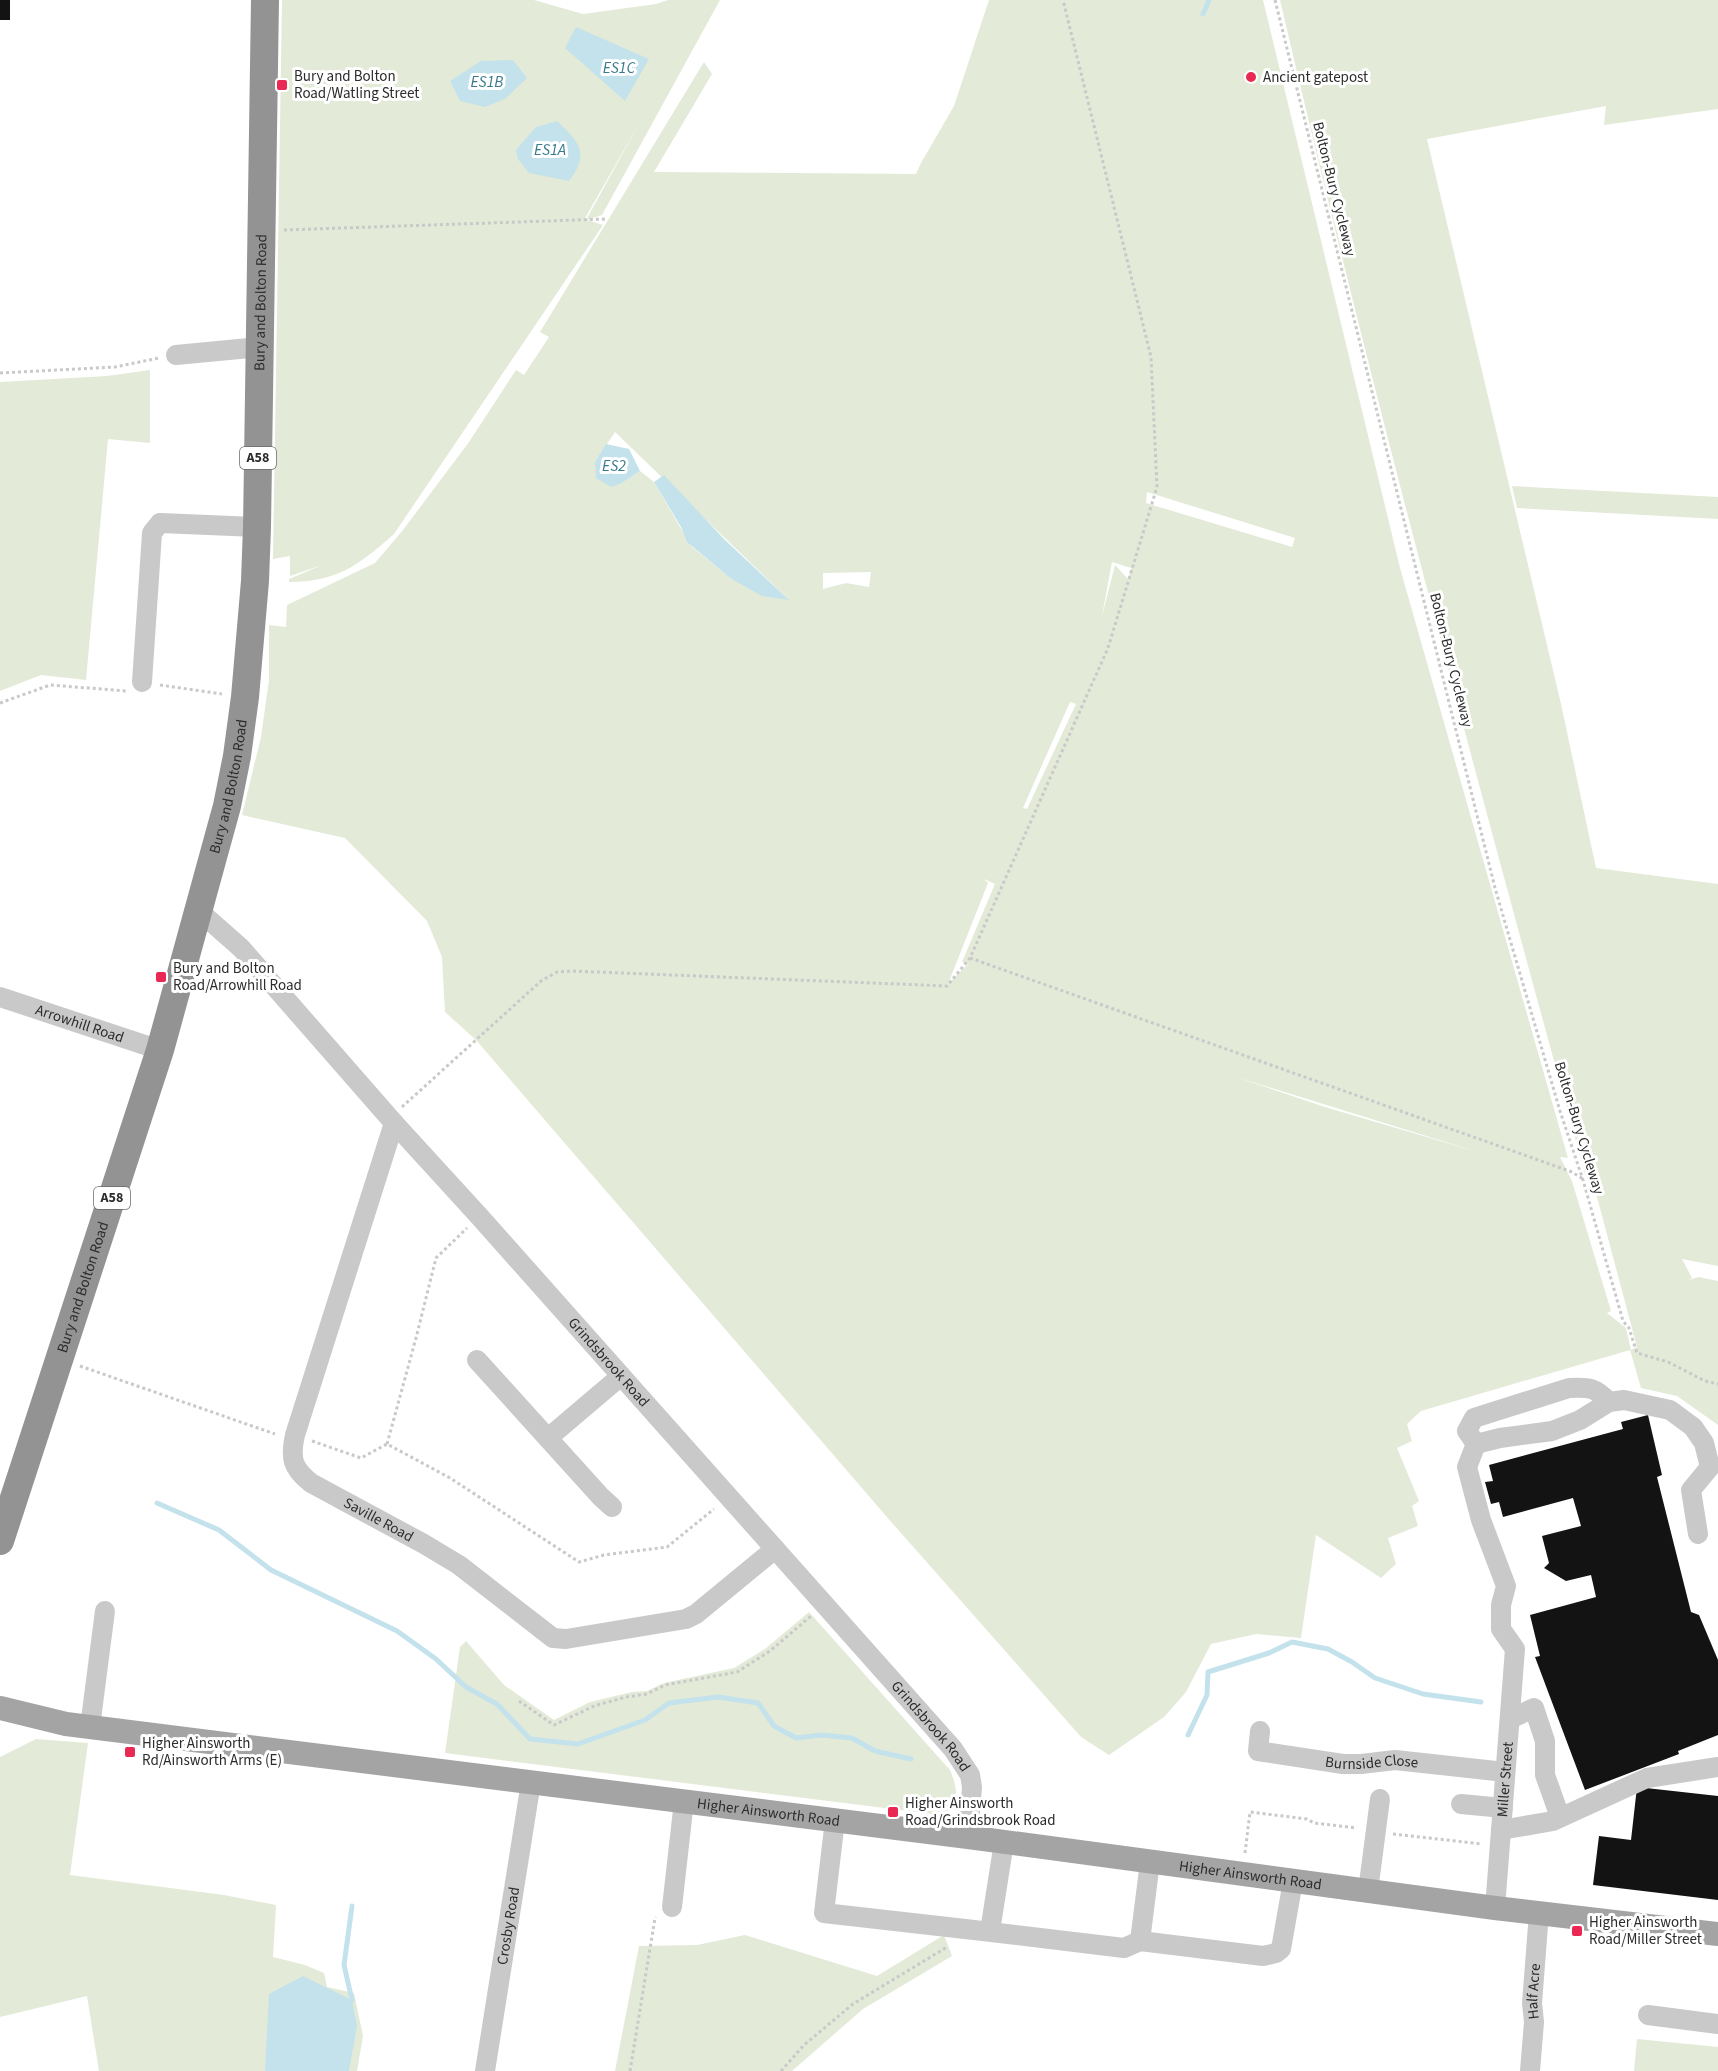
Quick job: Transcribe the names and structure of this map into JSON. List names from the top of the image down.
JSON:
{
  "streets": {
    "highway": ["Bury and Bolton Road", "A58"],
    "main road": ["Higher Ainsworth Road"],
    "street": [
      "Arrowhill Road",
      "Grindsbrook Road",
      "Saville Road",
      "Burnside Close",
      "Miller Street",
      "Crosby Road",
      "Half Acre"
    ],
    "path": ["Bolton-Bury Cycleway"]
  },
  "crossings": [
    ["Bury and Bolton Road", "Arrowhill Road"],
    ["Bury and Bolton Road", "Grindsbrook Road"],
    ["Grindsbrook Road", "Saville Road"],
    ["Grindsbrook Road", "Higher Ainsworth Road"],
    ["Burnside Close", "Miller Street"],
    ["Miller Street", "Higher Ainsworth Road"],
    ["Higher Ainsworth Road", "Crosby Road"],
    ["Higher Ainsworth Road", "Half Acre"]
  ],
  "water": [
    "ES1C",
    "ES1B",
    "ES1A",
    "ES2"
  ],
  "places": {
    "other": ["Ancient gatepost"],
    "transit": [
      "Bury and Bolton Road/Watling Street",
      "Bury and Bolton Road/Arrowhill Road",
      "Higher Ainsworth Rd/Ainsworth Arms (E)",
      "Higher Ainsworth Road/Grindsbrook Road",
      "Higher Ainsworth Road/Miller Street"
    ]
  }
}
